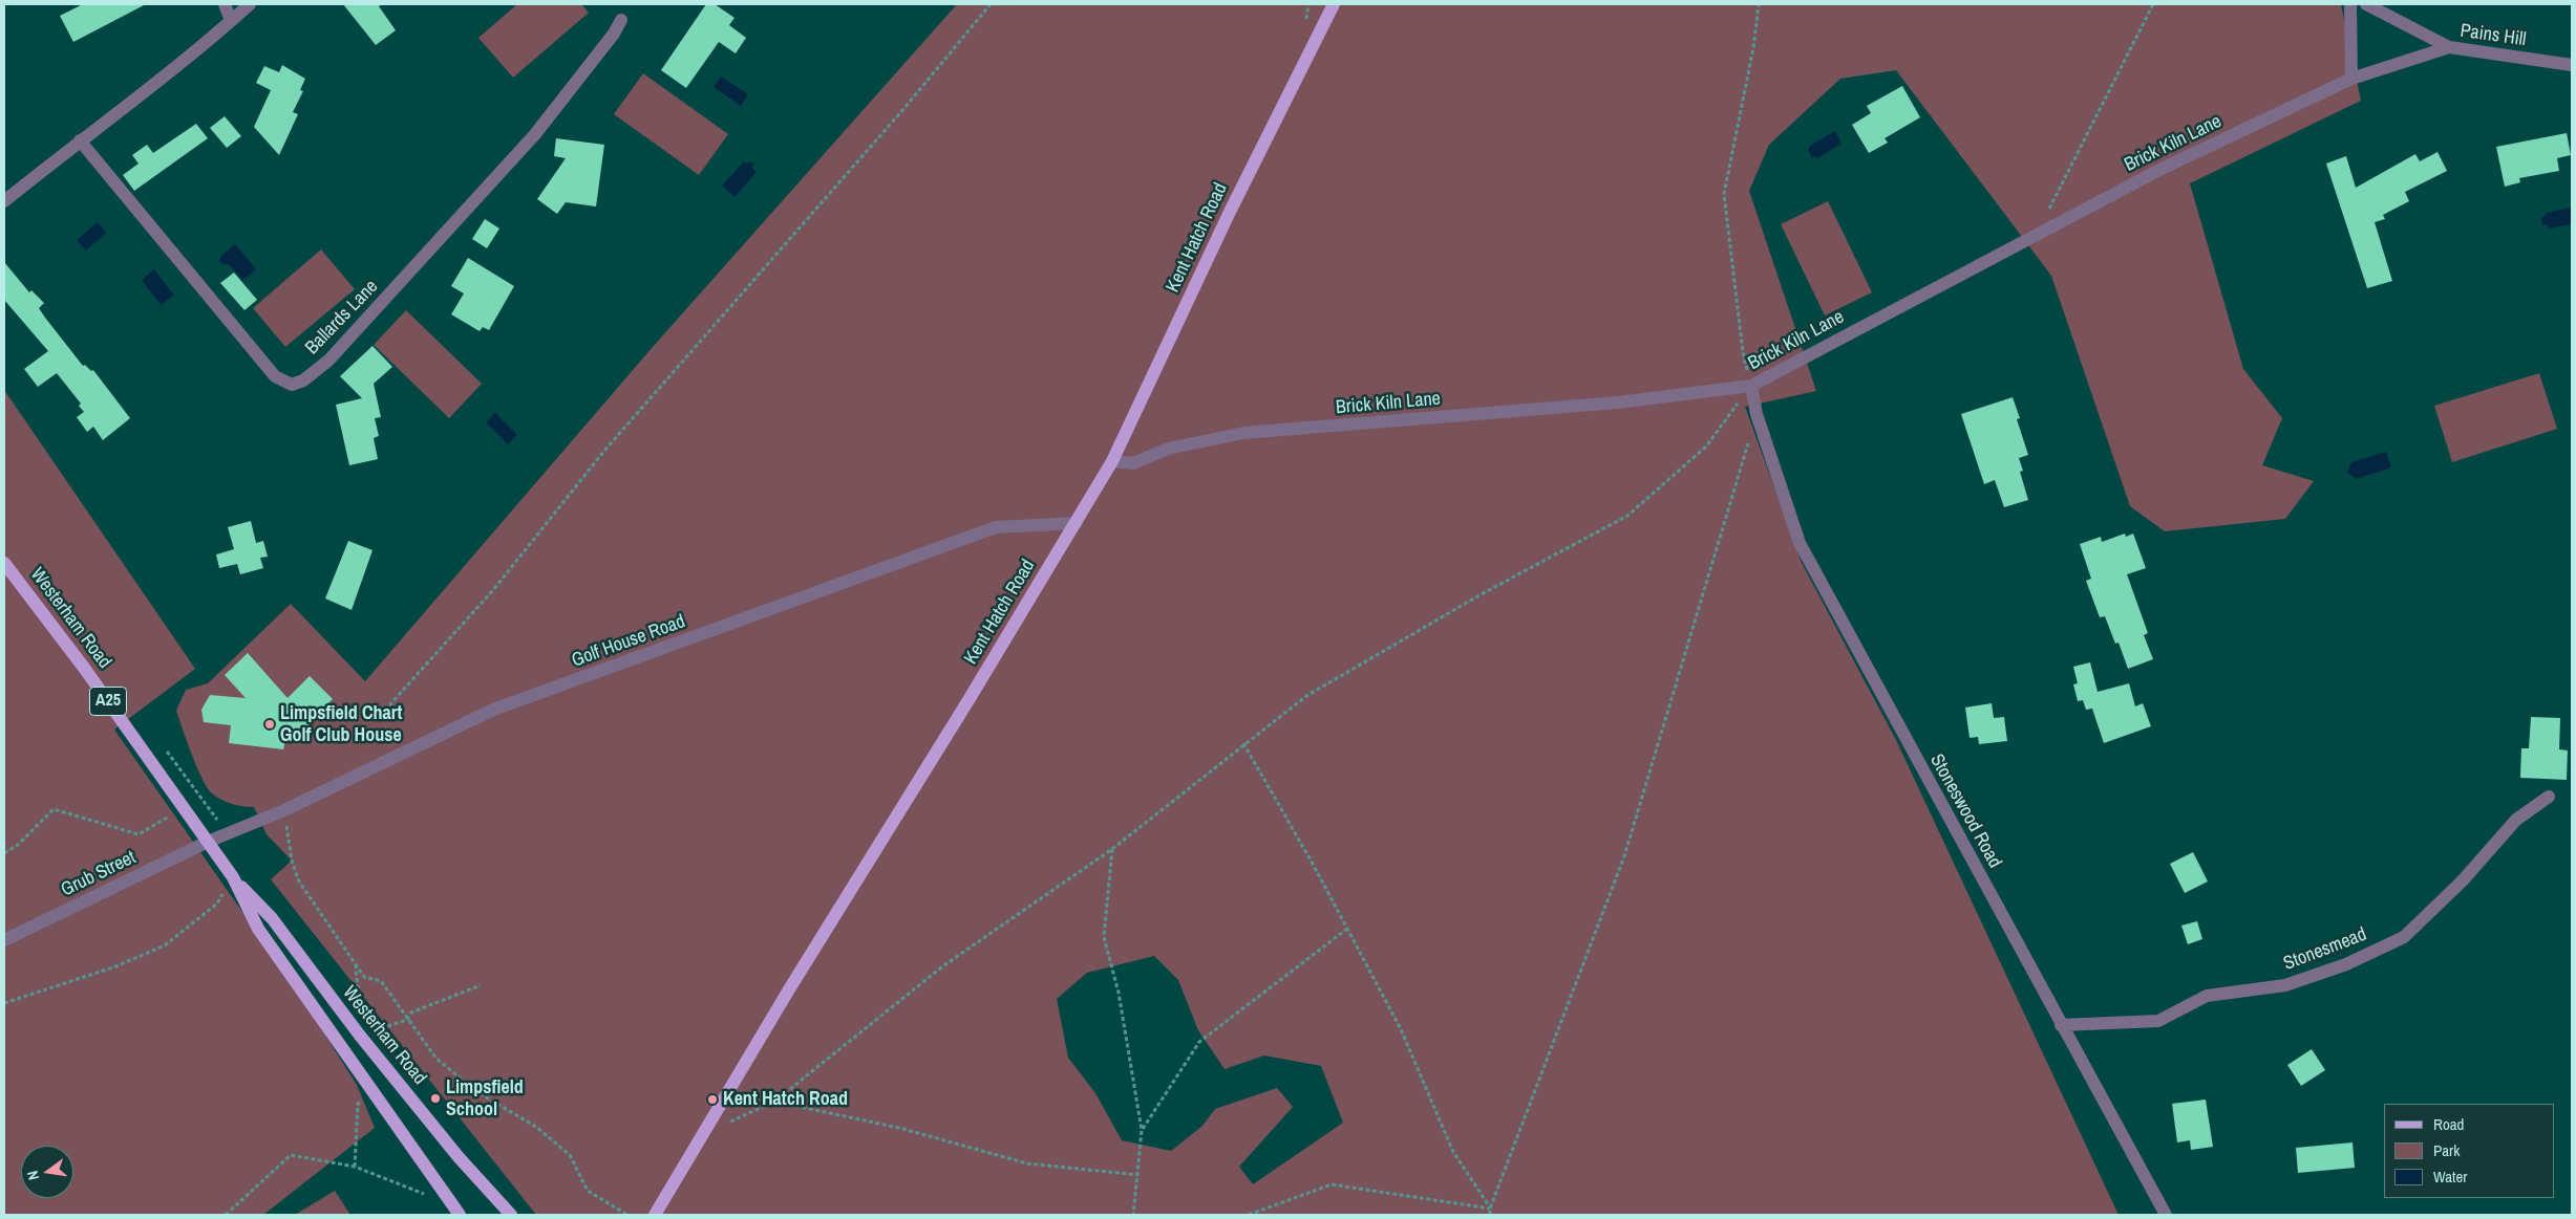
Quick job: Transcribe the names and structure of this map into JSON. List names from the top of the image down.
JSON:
{
  "streets": {
    "main road": ["Kent Hatch Road", "Westerham Road", "A25"],
    "street": [
      "Pains Hill",
      "Brick Kiln Lane",
      "Ballards Lane",
      "Golf House Road",
      "Stoneswood Road",
      "Grub Street",
      "Stonesmead"
    ]
  },
  "crossings": [
    ["Pains Hill", "Brick Kiln Lane"],
    ["Brick Kiln Lane", "Kent Hatch Road"],
    ["Brick Kiln Lane", "Stoneswood Road"],
    ["Kent Hatch Road", "Golf House Road"],
    ["Westerham Road", "Golf House Road"],
    ["Westerham Road", "Grub Street"],
    ["Golf House Road", "Grub Street"],
    ["Stoneswood Road", "Stonesmead"]
  ],
  "places": ["Limpsfield Chart Golf Club House", "Limpsfield School", "Kent Hatch Road"],
  "legend": ["Road", "Park", "Water"],
  "north": "left"
}
